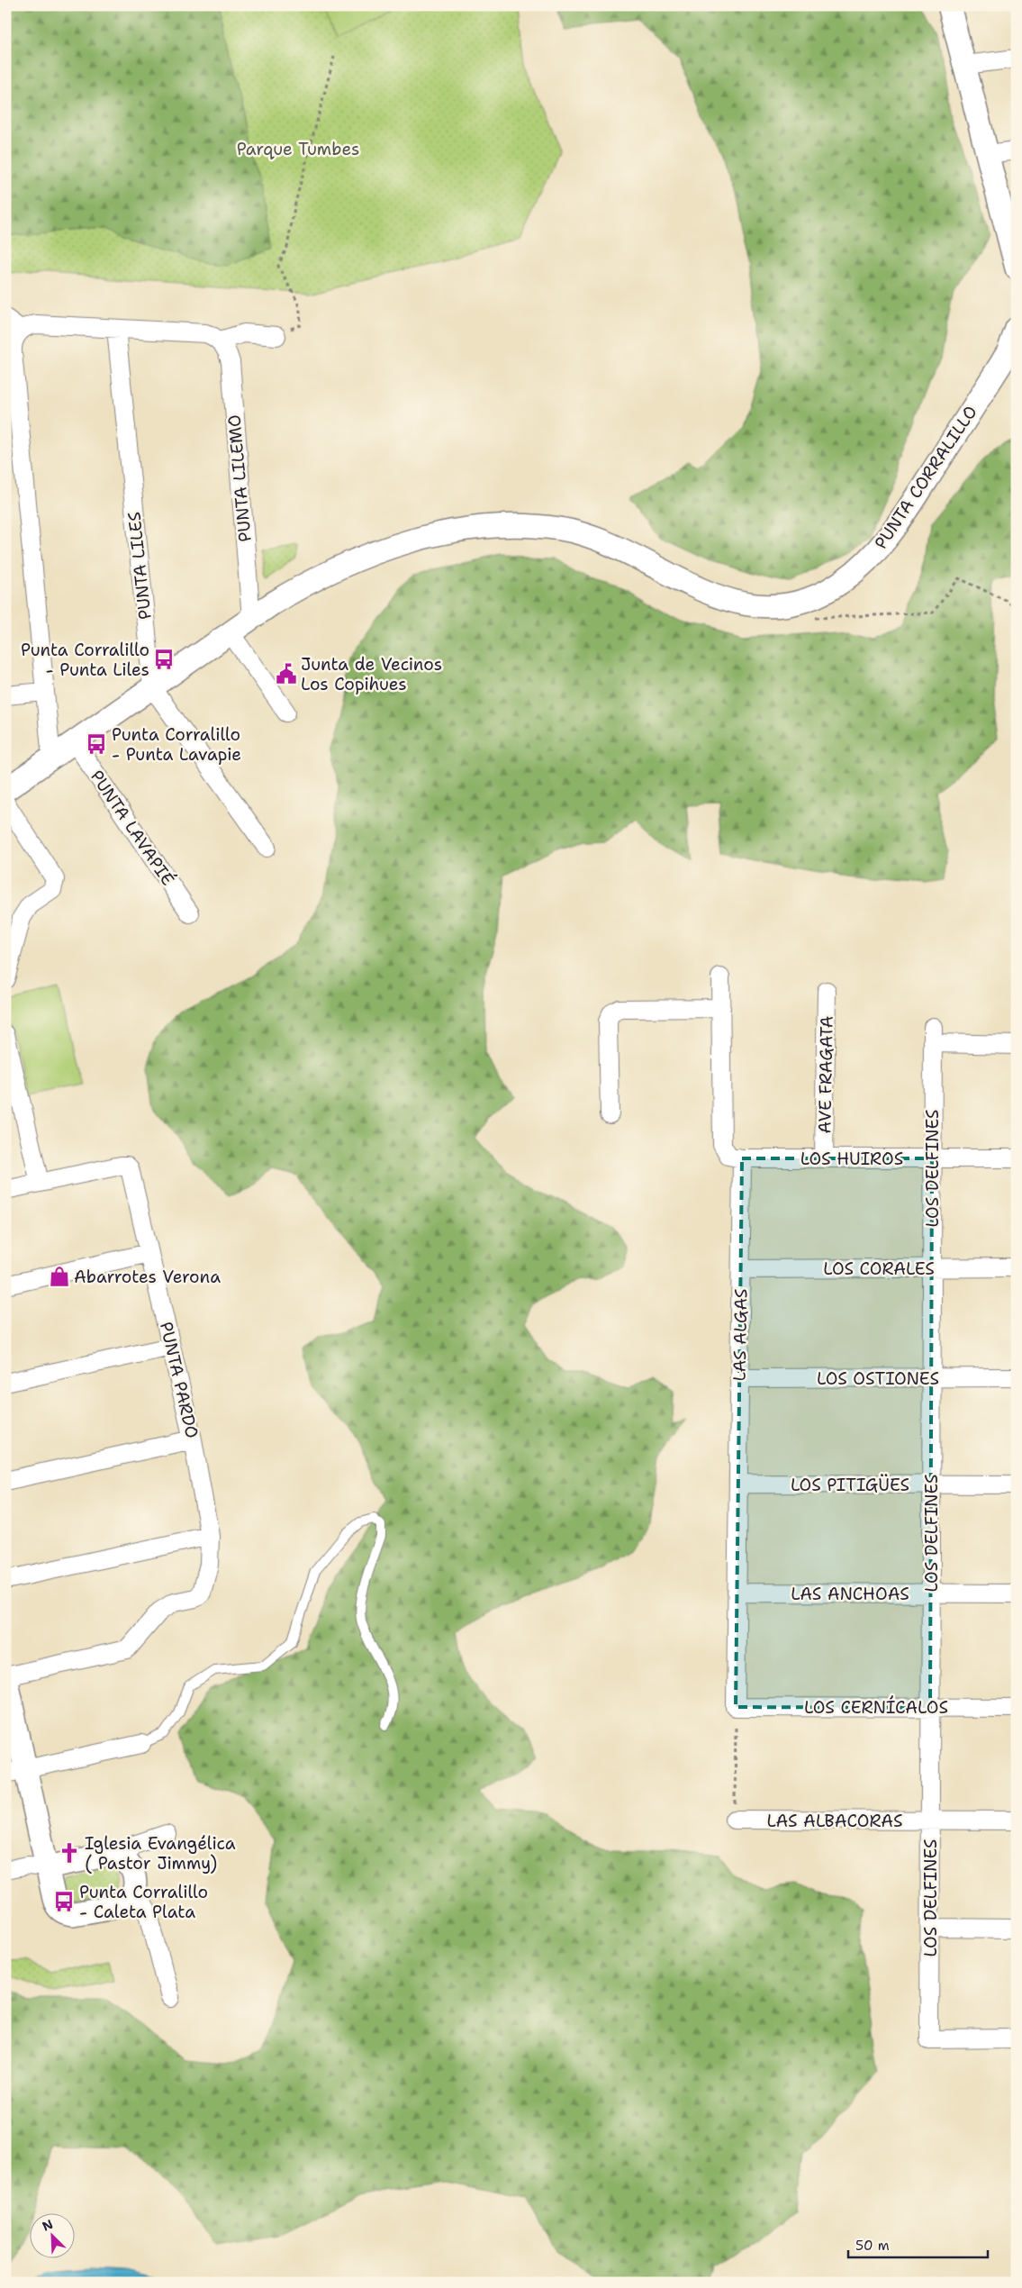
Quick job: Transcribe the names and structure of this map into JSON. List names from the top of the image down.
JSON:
{
  "streets": {
    "street": [
      "PUNTA CORRALILLO",
      "PUNTA LILEMO",
      "PUNTA LILES",
      "PUNTA LAVAPIÉ",
      "AVE FRAGATA",
      "LOS HUIROS",
      "LOS DELFINES",
      "LOS CORALES",
      "LAS ALGAS",
      "LOS OSTIONES",
      "PUNTA PARDO",
      "LOS PITIGÜES",
      "LAS ANCHOAS",
      "LOS CERNÍCALOS",
      "LAS ALBACORAS"
    ]
  },
  "crossings": [
    ["PUNTA CORRALILLO", "PUNTA LILEMO"],
    ["PUNTA CORRALILLO", "PUNTA LILES"],
    ["PUNTA CORRALILLO", "PUNTA LAVAPIÉ"],
    ["AVE FRAGATA", "LOS HUIROS"],
    ["LOS HUIROS", "LOS DELFINES"],
    ["LOS HUIROS", "LAS ALGAS"],
    ["LOS DELFINES", "LOS CORALES"],
    ["LOS DELFINES", "LOS OSTIONES"],
    ["LOS DELFINES", "LOS PITIGÜES"],
    ["LOS DELFINES", "LAS ANCHOAS"],
    ["LOS DELFINES", "LOS CERNÍCALOS"],
    ["LOS DELFINES", "LAS ALBACORAS"],
    ["LOS CORALES", "LAS ALGAS"],
    ["LAS ALGAS", "LOS OSTIONES"],
    ["LAS ALGAS", "LOS PITIGÜES"],
    ["LAS ALGAS", "LAS ANCHOAS"],
    ["LAS ALGAS", "LOS CERNÍCALOS"]
  ],
  "parks": ["Parque Tumbes"],
  "places": {
    "bus stop": ["Punta Corralillo - Punta Liles", "Punta Corralillo - Punta Lavapie", "Punta Corralillo - Caleta Plata"],
    "public building": ["Junta de Vecinos Los Copihues"],
    "shop": ["Abarrotes Verona"],
    "church": ["Iglesia Evangélica ( Pastor Jimmy)"]
  },
  "scale_bar": "50 m",
  "north": "top left"
}
